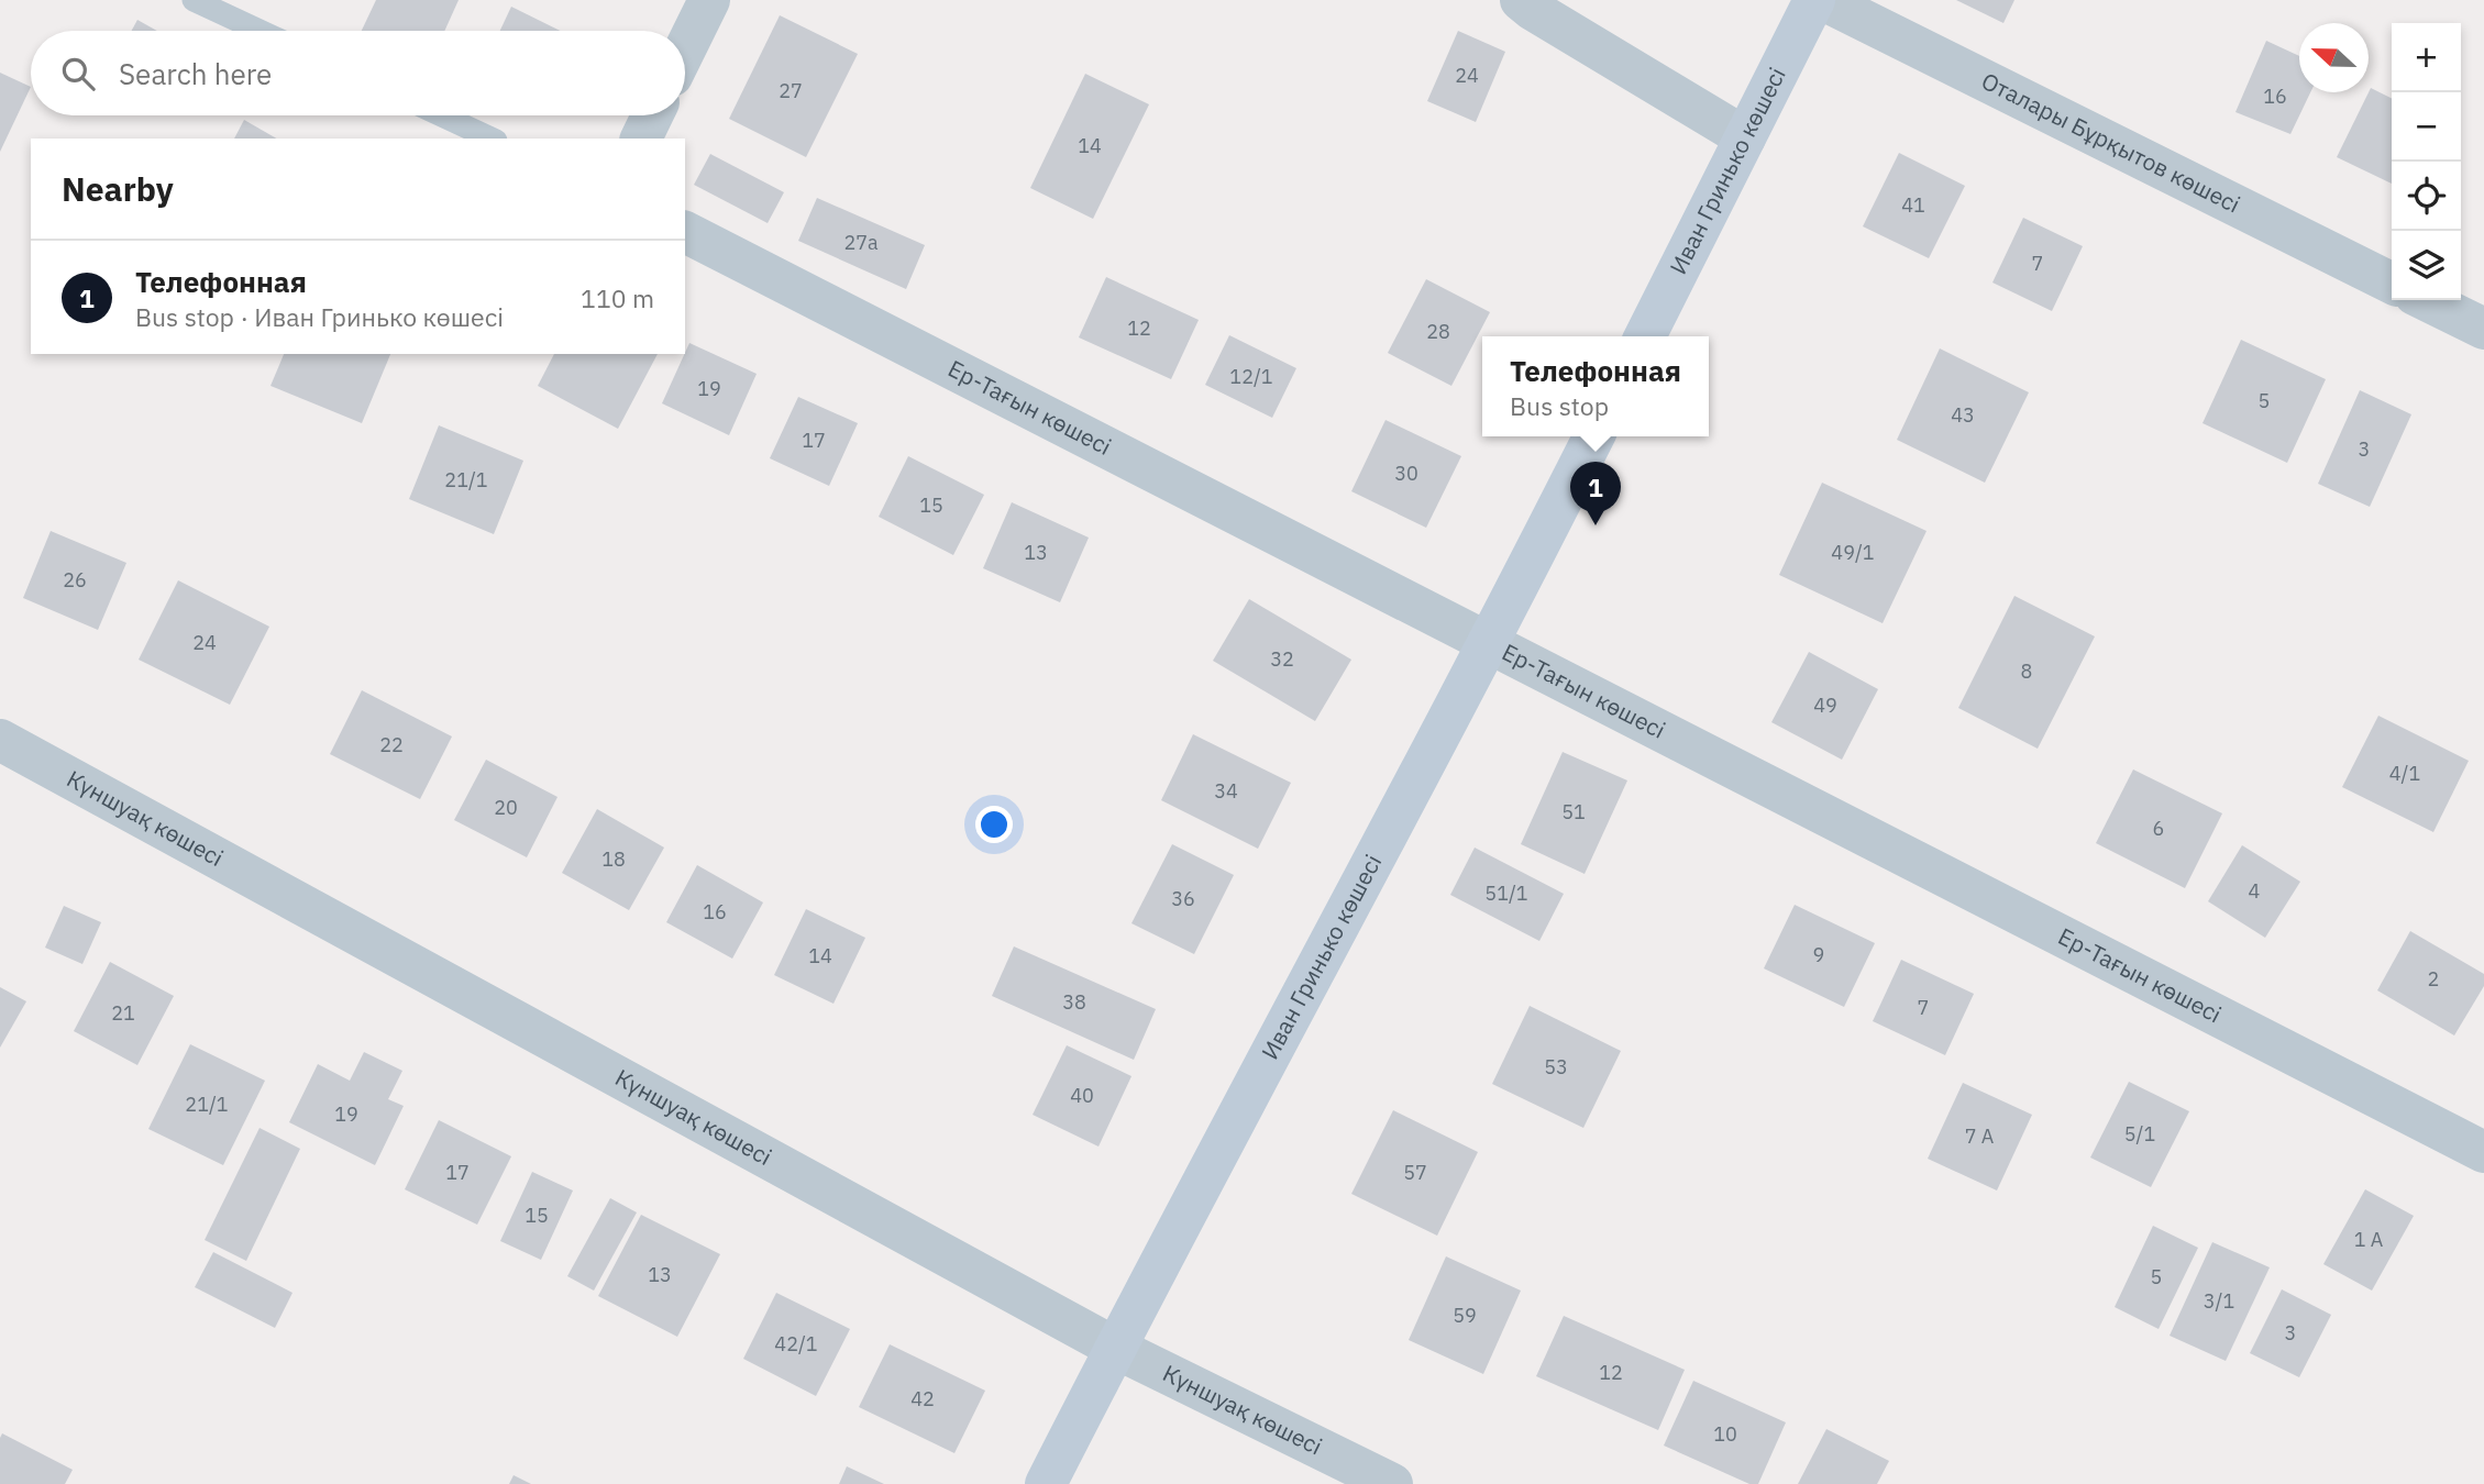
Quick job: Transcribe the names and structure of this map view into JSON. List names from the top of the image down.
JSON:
{
  "streets": {
    "street": [
      "Оталары Бұрқытов көшесі",
      "Иван Гринько көшесі",
      "Ер-Тағын көшесі",
      "Күншуақ көшесі"
    ]
  },
  "crossings": [
    ["Иван Гринько көшесі", "Ер-Тағын көшесі"],
    ["Иван Гринько көшесі", "Күншуақ көшесі"]
  ],
  "house_numbers": [
    "24",
    "27",
    "16",
    "14",
    "41",
    "27а",
    "7",
    "12",
    "28",
    "12/1",
    "19",
    "5",
    "43",
    "17",
    "3",
    "30",
    "21/1",
    "15",
    "13",
    "49/1",
    "26",
    "24",
    "32",
    "8",
    "49",
    "22",
    "4/1",
    "34",
    "20",
    "51",
    "6",
    "18",
    "4",
    "51/1",
    "36",
    "16",
    "9",
    "14",
    "2",
    "38",
    "7",
    "21",
    "53",
    "40",
    "21/1",
    "19",
    "5/1",
    "7 А",
    "17",
    "57",
    "15",
    "1 А",
    "13",
    "5",
    "3/1",
    "59",
    "3",
    "42/1",
    "12",
    "42",
    "10"
  ],
  "north": "left",
  "page": {
    "map_buttons": ["+", "−"],
    "search": "Search here",
    "heading": "Nearby",
    "list": [
      {
        "mark": "1",
        "name": "Телефонная",
        "note": "Bus stop · Иван Гринько көшесі",
        "value": "110 m"
      }
    ],
    "popup": ["Телефонная", "Bus stop"],
    "pins": "1"
  }
}
